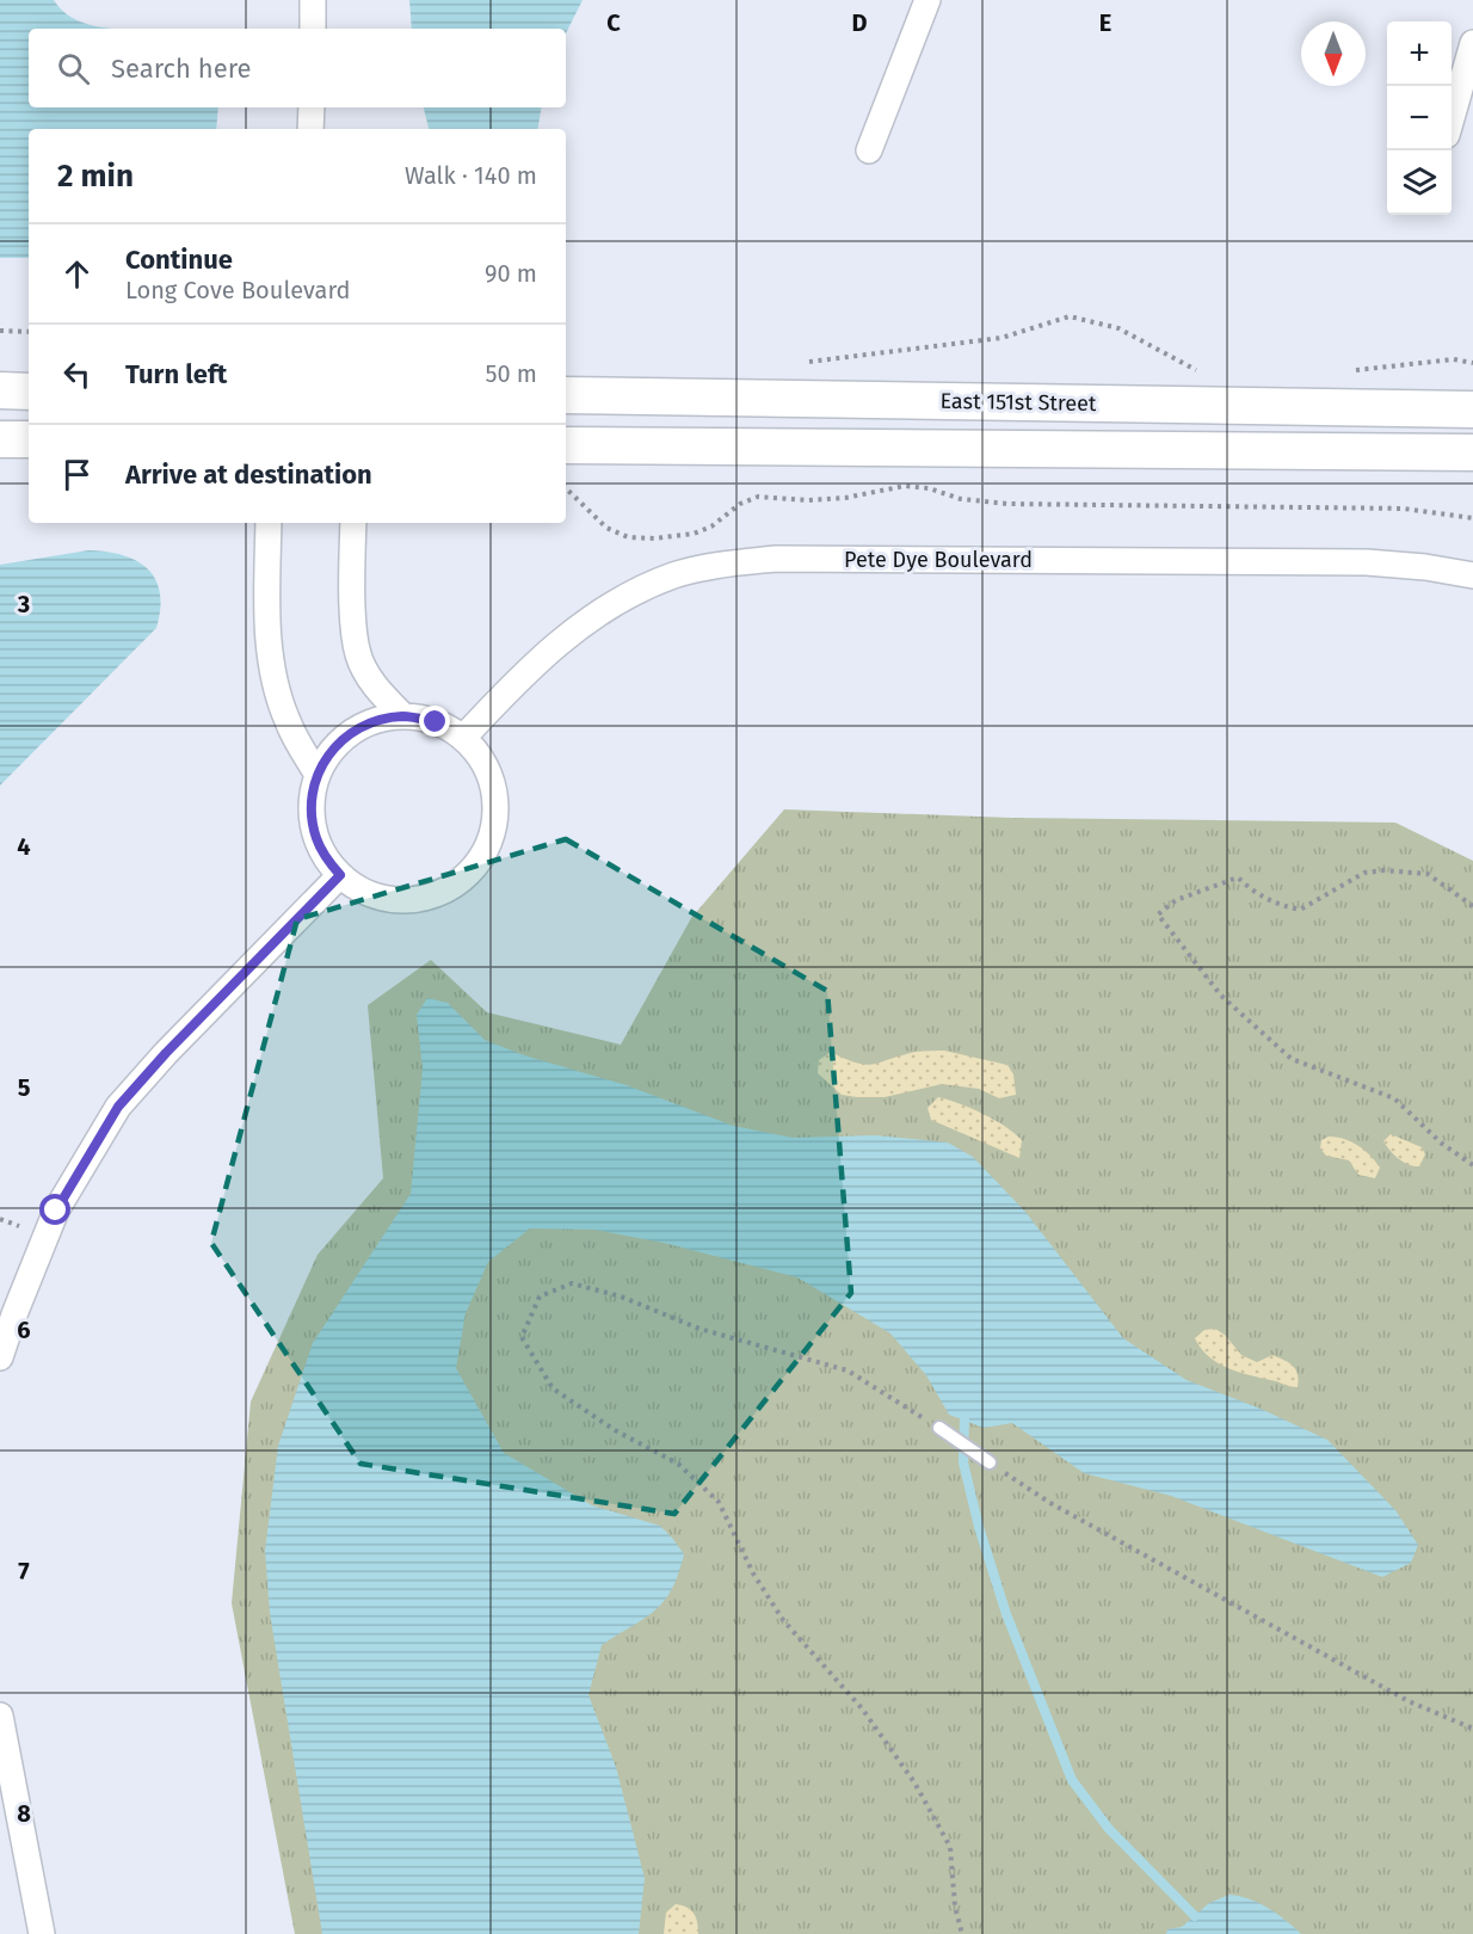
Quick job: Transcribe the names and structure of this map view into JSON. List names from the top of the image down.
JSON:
{
  "streets": {
    "street": ["East 151st Street", "Pete Dye Boulevard"]
  },
  "north": "bottom",
  "page": {
    "map_buttons": ["+", "−"],
    "search": "Search here",
    "heading": ["2 min", "Walk · 140 m"],
    "list": [
      ["Continue", "Long Cove Boulevard", "90 m"],
      ["Turn left", "50 m"],
      "Arrive at destination"
    ]
  },
  "grid": {
    "columns": ["C", "D", "E"],
    "rows": [
      "3",
      "4",
      "5",
      "6",
      "7",
      "8"
    ]
  }
}
